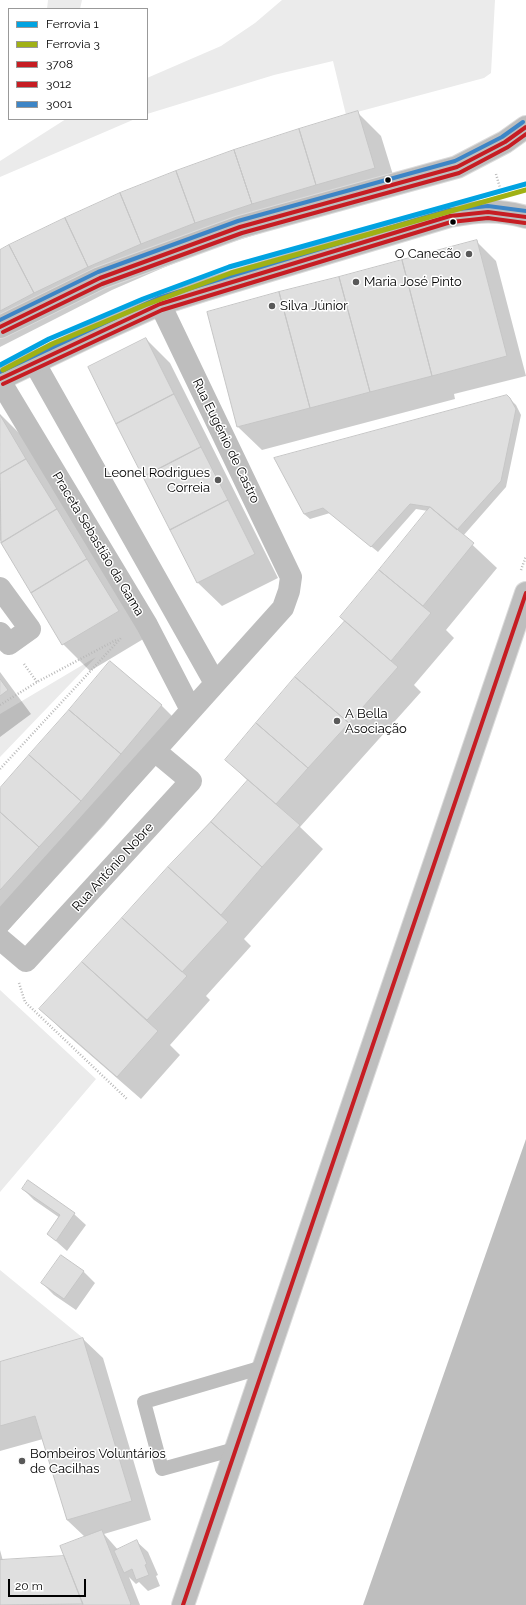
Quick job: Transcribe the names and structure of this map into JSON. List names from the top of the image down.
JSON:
{
  "streets": {
    "main road": ["Rua Eugénio de Castro", "Praceta Sebastião da Gama", "Rua António Nobre"]
  },
  "places": [
    "O Canecão",
    "Maria José Pinto",
    "Silva Júnior",
    "Leonel Rodrigues Correia",
    "A Bella Asociação",
    "Bombeiros Voluntários de Cacilhas"
  ],
  "lines": [
    "transit line 3001",
    "transit line 3708",
    "transit line 3012",
    "rail line 1",
    "rail line 3"
  ],
  "legend": [
    "Ferrovia 1",
    "Ferrovia 3",
    "3708",
    "3012",
    "3001"
  ],
  "scale_bar": "20 m"
}
